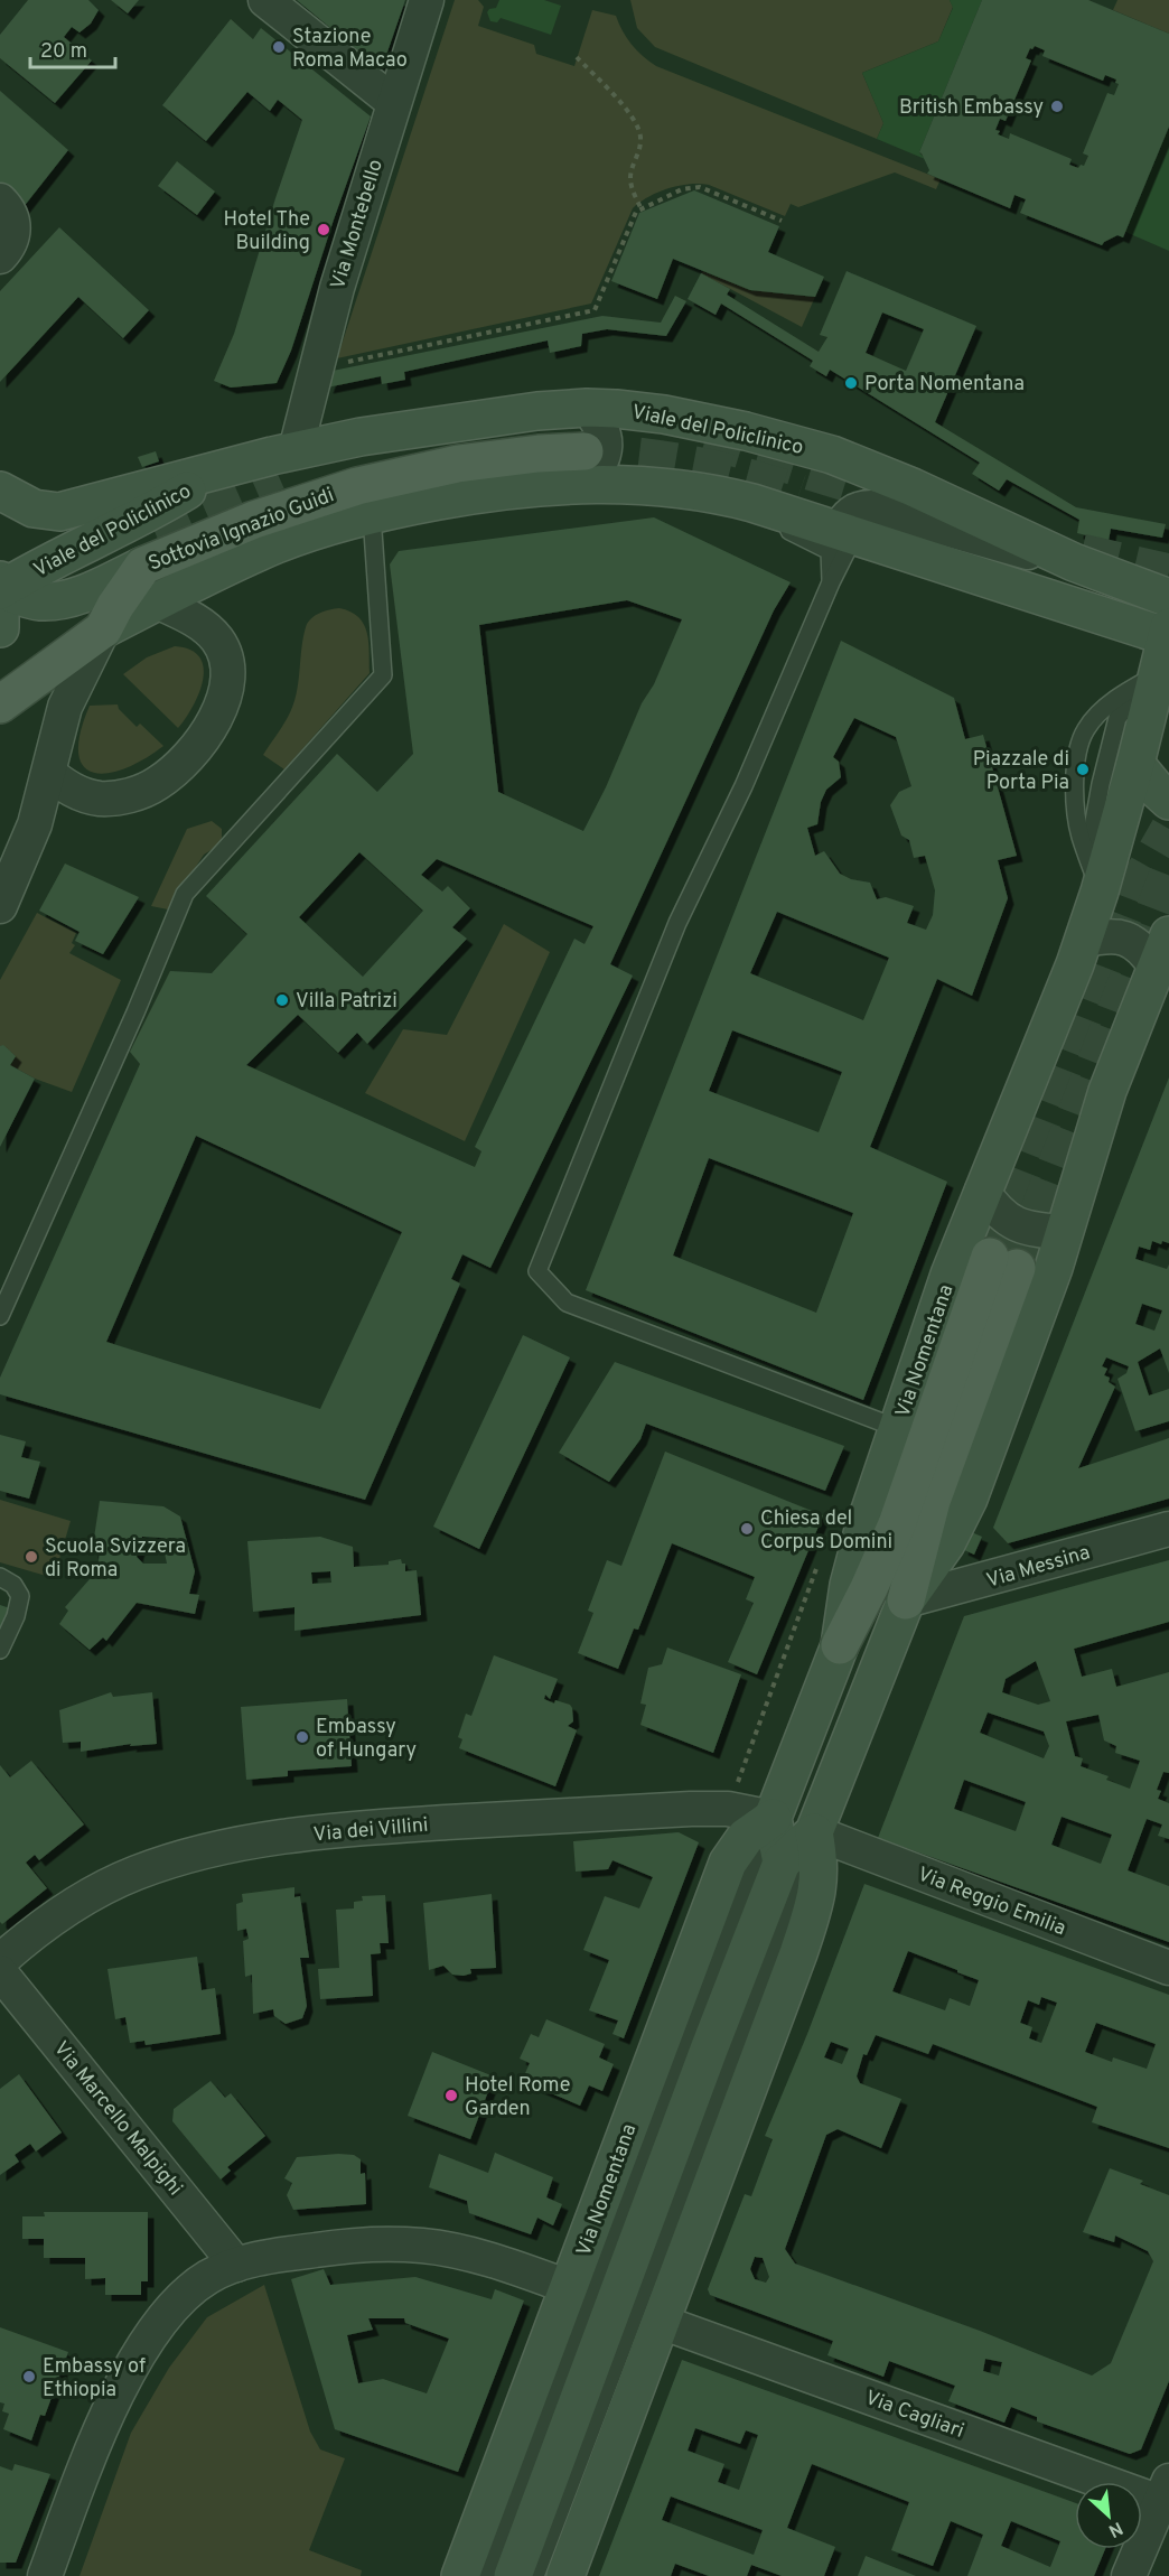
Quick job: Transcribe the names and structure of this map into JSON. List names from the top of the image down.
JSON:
{
  "streets": {
    "main road": ["Sottovia Ignazio Guidi"],
    "street": [
      "Via Montebello",
      "Viale del Policlinico",
      "Via Nomentana",
      "Via Messina",
      "Via dei Villini",
      "Via Reggio Emilia",
      "Via Marcello Malpighi",
      "Via Cagliari"
    ]
  },
  "crossings": [
    ["Via Montebello", "Viale del Policlinico"],
    ["Viale del Policlinico", "Sottovia Ignazio Guidi"],
    ["Via Nomentana", "Via dei Villini"]
  ],
  "places": [
    "Stazione Roma Macao",
    "British Embassy",
    "Hotel The Building",
    "Porta Nomentana",
    "Piazzale di Porta Pia",
    "Villa Patrizi",
    "Chiesa del Corpus Domini",
    "Scuola Svizzera di Roma",
    "Embassy of Hungary",
    "Hotel Rome Garden",
    "Embassy of Ethiopia"
  ],
  "scale_bar": "20 m",
  "north": "bottom right"
}
